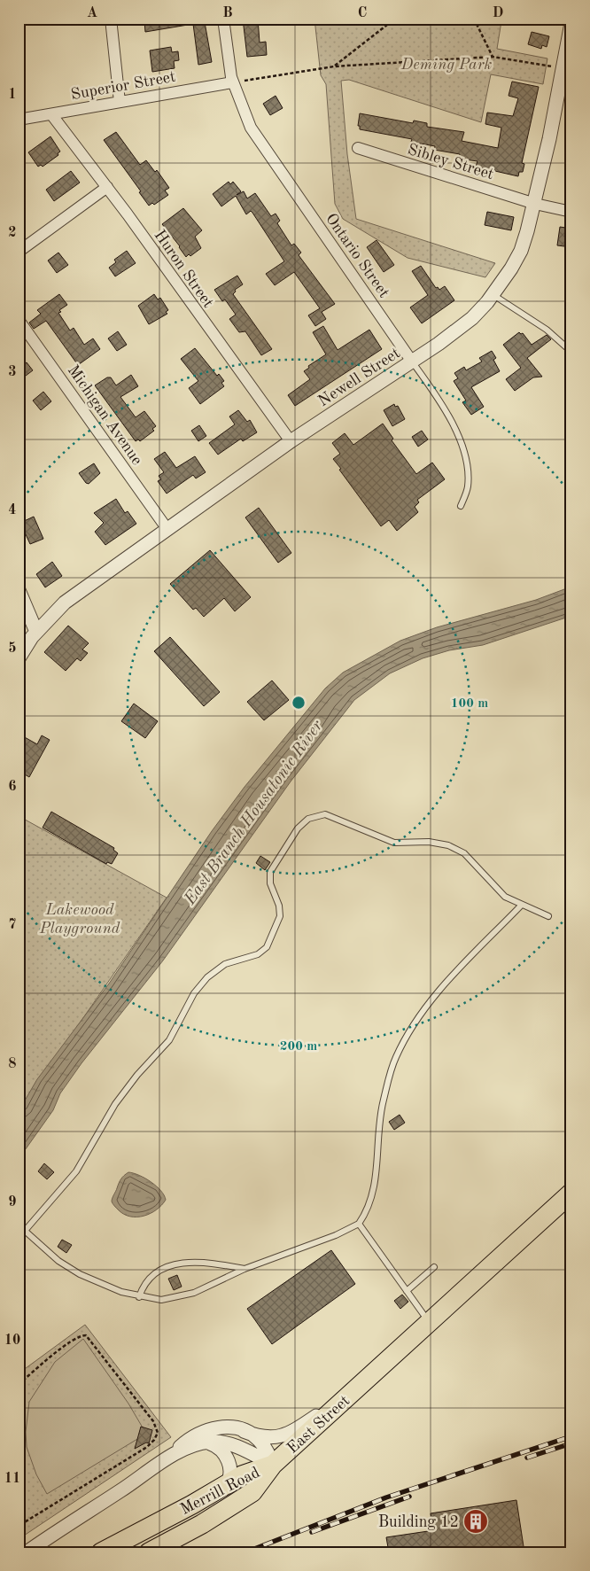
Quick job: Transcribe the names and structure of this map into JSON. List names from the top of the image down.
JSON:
{
  "streets": {
    "highway": ["East Street", "Merrill Road"],
    "street": [
      "Superior Street",
      "Sibley Street",
      "Ontario Street",
      "Huron Street",
      "Newell Street",
      "Michigan Avenue"
    ]
  },
  "crossings": [
    ["Superior Street", "Ontario Street"],
    ["Superior Street", "Huron Street"],
    ["Sibley Street", "Newell Street"],
    ["Ontario Street", "Newell Street"],
    ["Huron Street", "Newell Street"],
    ["Newell Street", "Michigan Avenue"],
    ["East Street", "Merrill Road"]
  ],
  "water": ["East Branch Housatonic River"],
  "parks": ["Deming Park", "Lakewood Playground"],
  "places": {
    "building": ["Building 12"]
  },
  "grid": {
    "columns": [
      "A",
      "B",
      "C",
      "D"
    ],
    "rows": [
      "1",
      "2",
      "3",
      "4",
      "5",
      "6",
      "7",
      "8",
      "9",
      "10",
      "11"
    ]
  },
  "rings": ["100 m", "200 m"]
}
